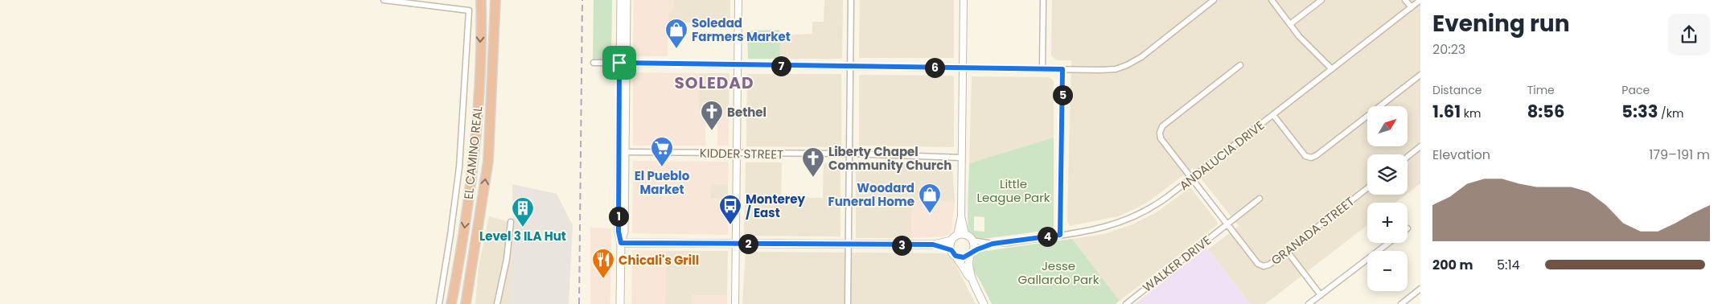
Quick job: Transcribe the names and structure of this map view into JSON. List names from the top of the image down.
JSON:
{
  "streets": {
    "highway": ["EL CAMINO REAL"],
    "street": [
      "KIDDER STREET",
      "ANDALUCIA DRIVE",
      "GRANADA STREET",
      "WALKER DRIVE"
    ]
  },
  "crossings": [
    ["ANDALUCIA DRIVE", "GRANADA STREET"],
    ["GRANADA STREET", "WALKER DRIVE"]
  ],
  "districts": ["SOLEDAD"],
  "parks": ["Little League Park", "Jesse Gallardo Park"],
  "places": {
    "shop": ["Soledad Farmers Market", "Woodard Funeral Home"],
    "church": ["Bethel", "Liberty Chapel Community Church"],
    "supermarket": ["El Pueblo Market"],
    "bus stop": ["Monterey / East"],
    "building": ["Level 3 ILA Hut"],
    "restaurant": ["Chicali's Grill"]
  },
  "north": "top right",
  "page": {
    "heading": ["Evening run", "20:23"],
    "pins": [
      "7",
      "6",
      "5",
      "1",
      "4",
      "2",
      "3"
    ],
    "stats": [
      ["Distance", "1.61 km"],
      ["Time", "8:56"],
      ["Pace", "5:33 /km"]
    ],
    "map_buttons": ["+", "−"],
    "chart": ["Elevation", "179–191 m"],
    "list": [
      {
        "name": "200 m",
        "note": "5:14"
      }
    ]
  }
}
